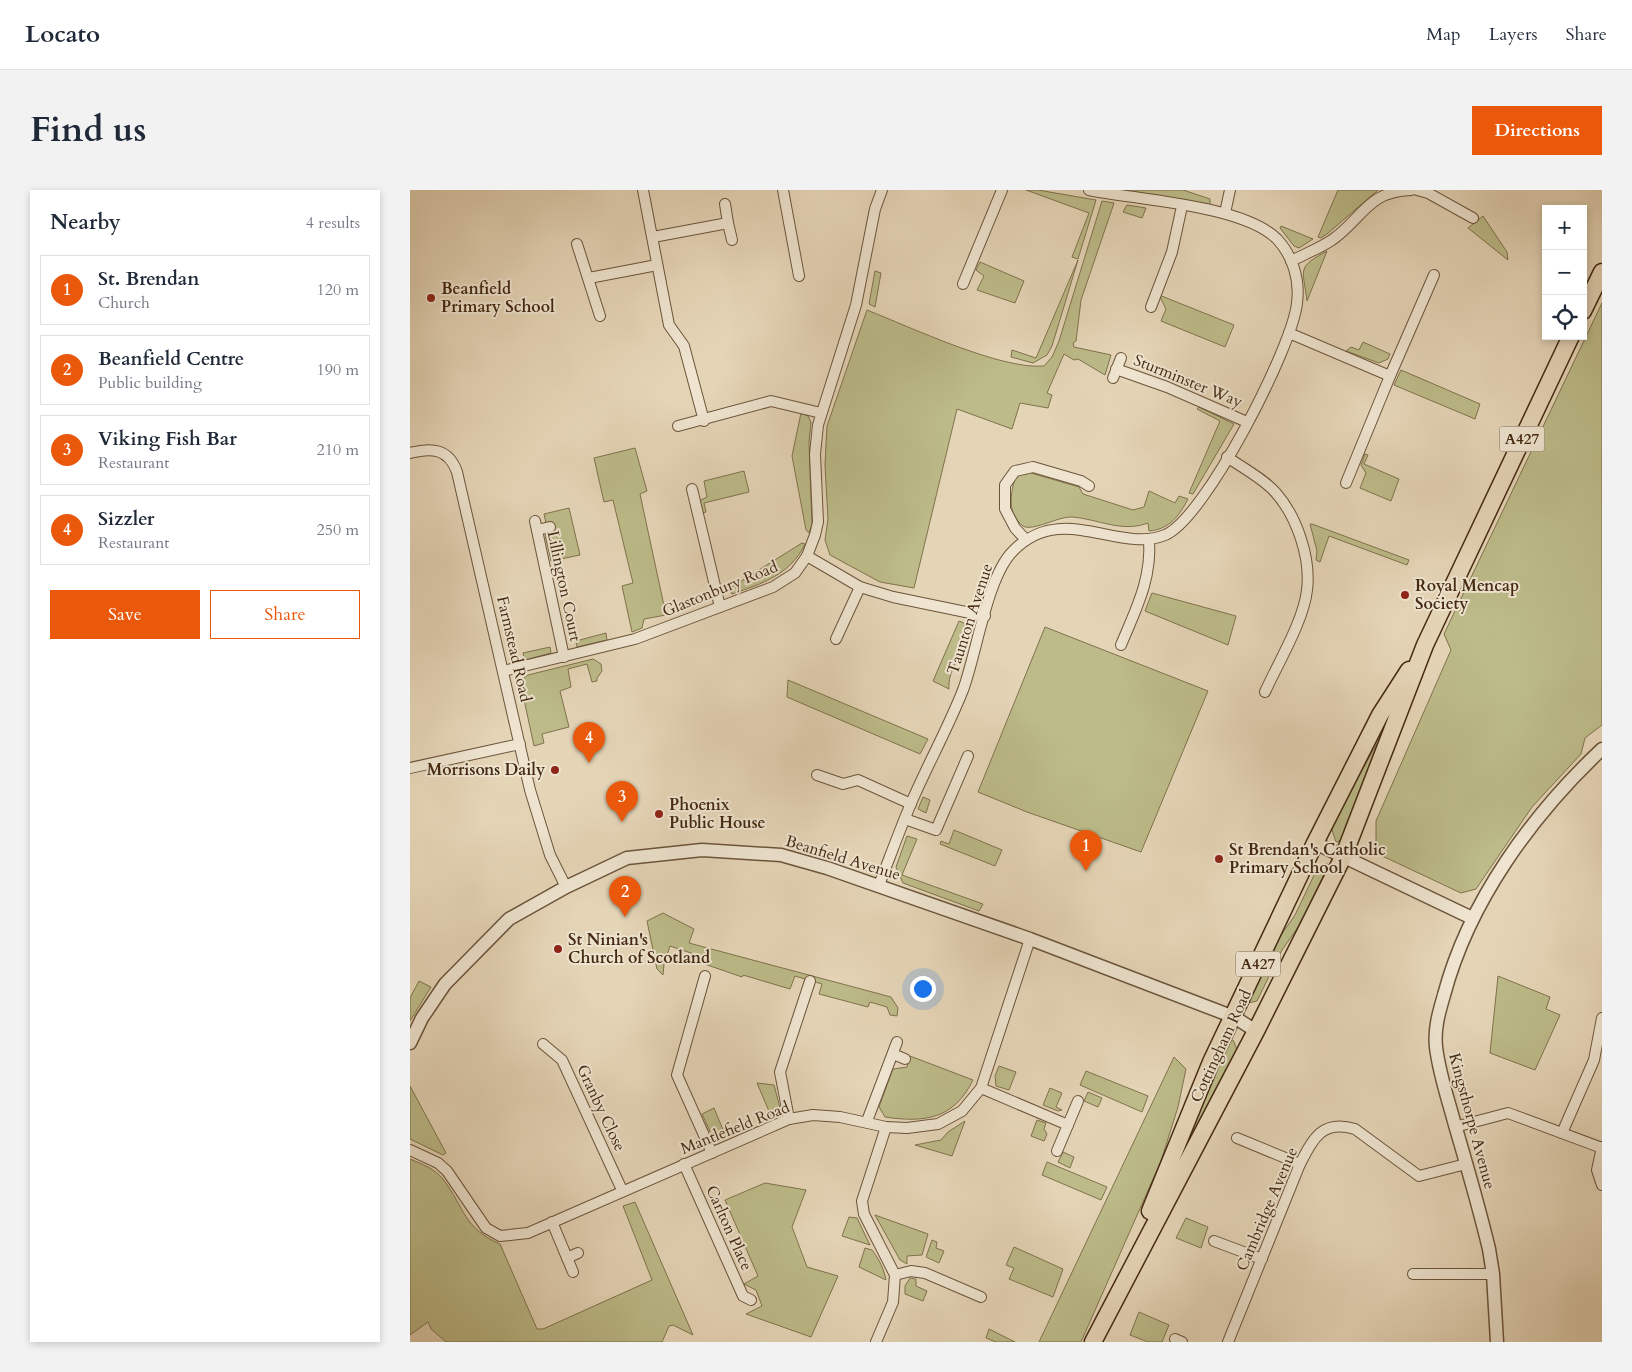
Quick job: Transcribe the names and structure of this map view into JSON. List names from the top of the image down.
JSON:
{
  "streets": {
    "highway": ["A427", "Cottingham Road"],
    "street": [
      "Sturminster Way",
      "Lillington Court",
      "Glastonbury Road",
      "Taunton Avenue",
      "Farmstead Road",
      "Beanfield Avenue",
      "Granby Close",
      "Kingsthorpe Avenue",
      "Mantlefield Road",
      "Cambridge Avenue",
      "Carlton Place"
    ]
  },
  "crossings": [
    ["Lillington Court", "Glastonbury Road"],
    ["Glastonbury Road", "Farmstead Road"],
    ["Taunton Avenue", "Beanfield Avenue"],
    ["Farmstead Road", "Beanfield Avenue"],
    ["Beanfield Avenue", "Cottingham Road"],
    ["Beanfield Avenue", "Mantlefield Road"],
    ["Granby Close", "Mantlefield Road"],
    ["Kingsthorpe Avenue", "Cambridge Avenue"],
    ["Mantlefield Road", "Carlton Place"]
  ],
  "places": [
    "Beanfield Primary School",
    "Royal Mencap Society",
    "Morrisons Daily",
    "Phoenix Public House",
    "St Brendan's Catholic Primary School",
    "St Ninian's Church of Scotland"
  ],
  "page": {
    "header": "Locato",
    "nav": ["Map", "Layers", "Share"],
    "title": "Find us",
    "buttons": [
      "Directions",
      ["Save", "Share"]
    ],
    "heading": ["Nearby", "4 results"],
    "map_buttons": ["+", "−"],
    "list": [
      {
        "mark": "1",
        "name": "St. Brendan",
        "note": "Church",
        "value": "120 m"
      },
      {
        "mark": "2",
        "name": "Beanfield Centre",
        "note": "Public building",
        "value": "190 m"
      },
      {
        "mark": "3",
        "name": "Viking Fish Bar",
        "note": "Restaurant",
        "value": "210 m"
      },
      {
        "mark": "4",
        "name": "Sizzler",
        "note": "Restaurant",
        "value": "250 m"
      }
    ],
    "pins": [
      "4",
      "3",
      "1",
      "2"
    ]
  }
}
